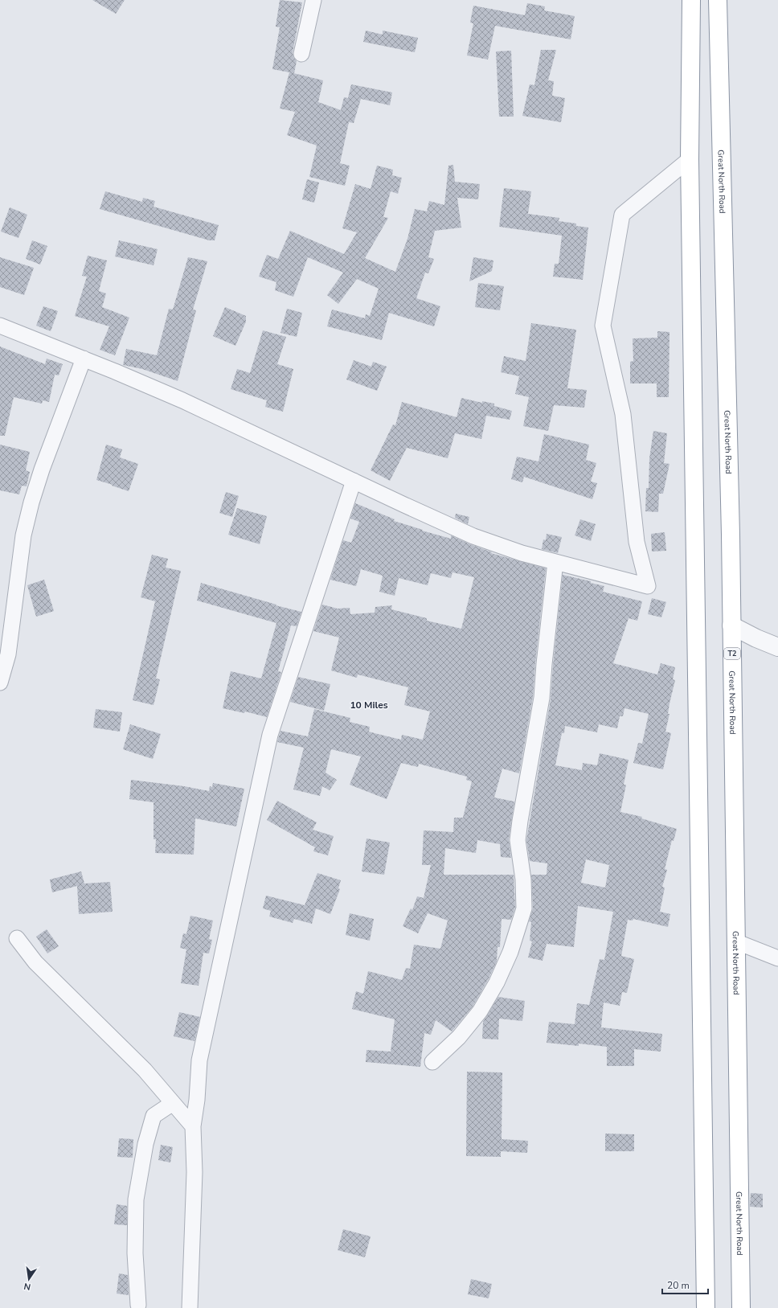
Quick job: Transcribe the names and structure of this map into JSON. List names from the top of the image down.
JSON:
{
  "streets": {
    "highway": ["Great North Road", "T2"]
  },
  "districts": ["10 Miles"],
  "scale_bar": "20 m",
  "north": "bottom"
}
